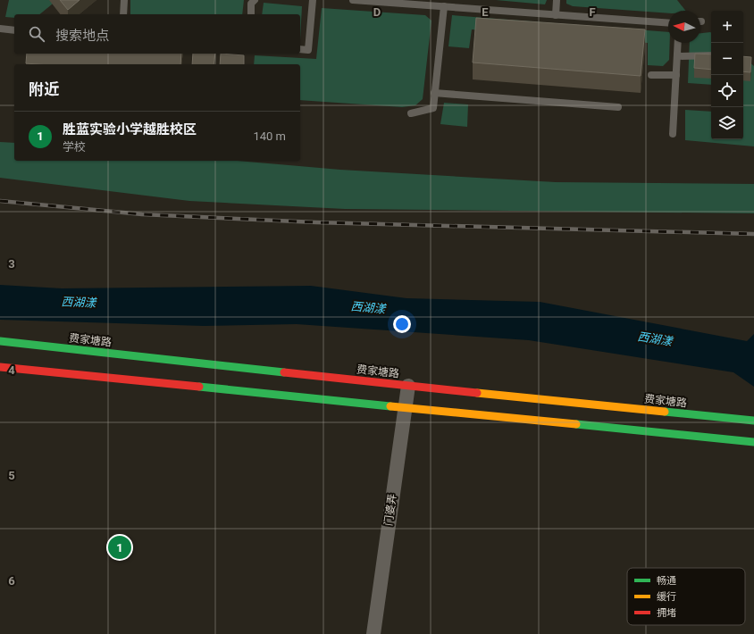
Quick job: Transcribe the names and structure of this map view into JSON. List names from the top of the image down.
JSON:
{
  "streets": {
    "street": ["费家塘路", "门婆弄"]
  },
  "crossings": [
    ["费家塘路", "门婆弄"]
  ],
  "water": ["西湖漾"],
  "legend": ["畅通", "缓行", "拥堵"],
  "north": "left",
  "page": {
    "map_buttons": ["+", "−"],
    "search": "搜索地点",
    "heading": "附近",
    "list": [
      {
        "mark": "1",
        "name": "胜蓝实验小学越胜校区",
        "note": "学校",
        "value": "140 m"
      }
    ],
    "pins": "1"
  },
  "grid": {
    "columns": ["D", "E", "F"],
    "rows": [
      "3",
      "4",
      "5",
      "6"
    ]
  }
}
